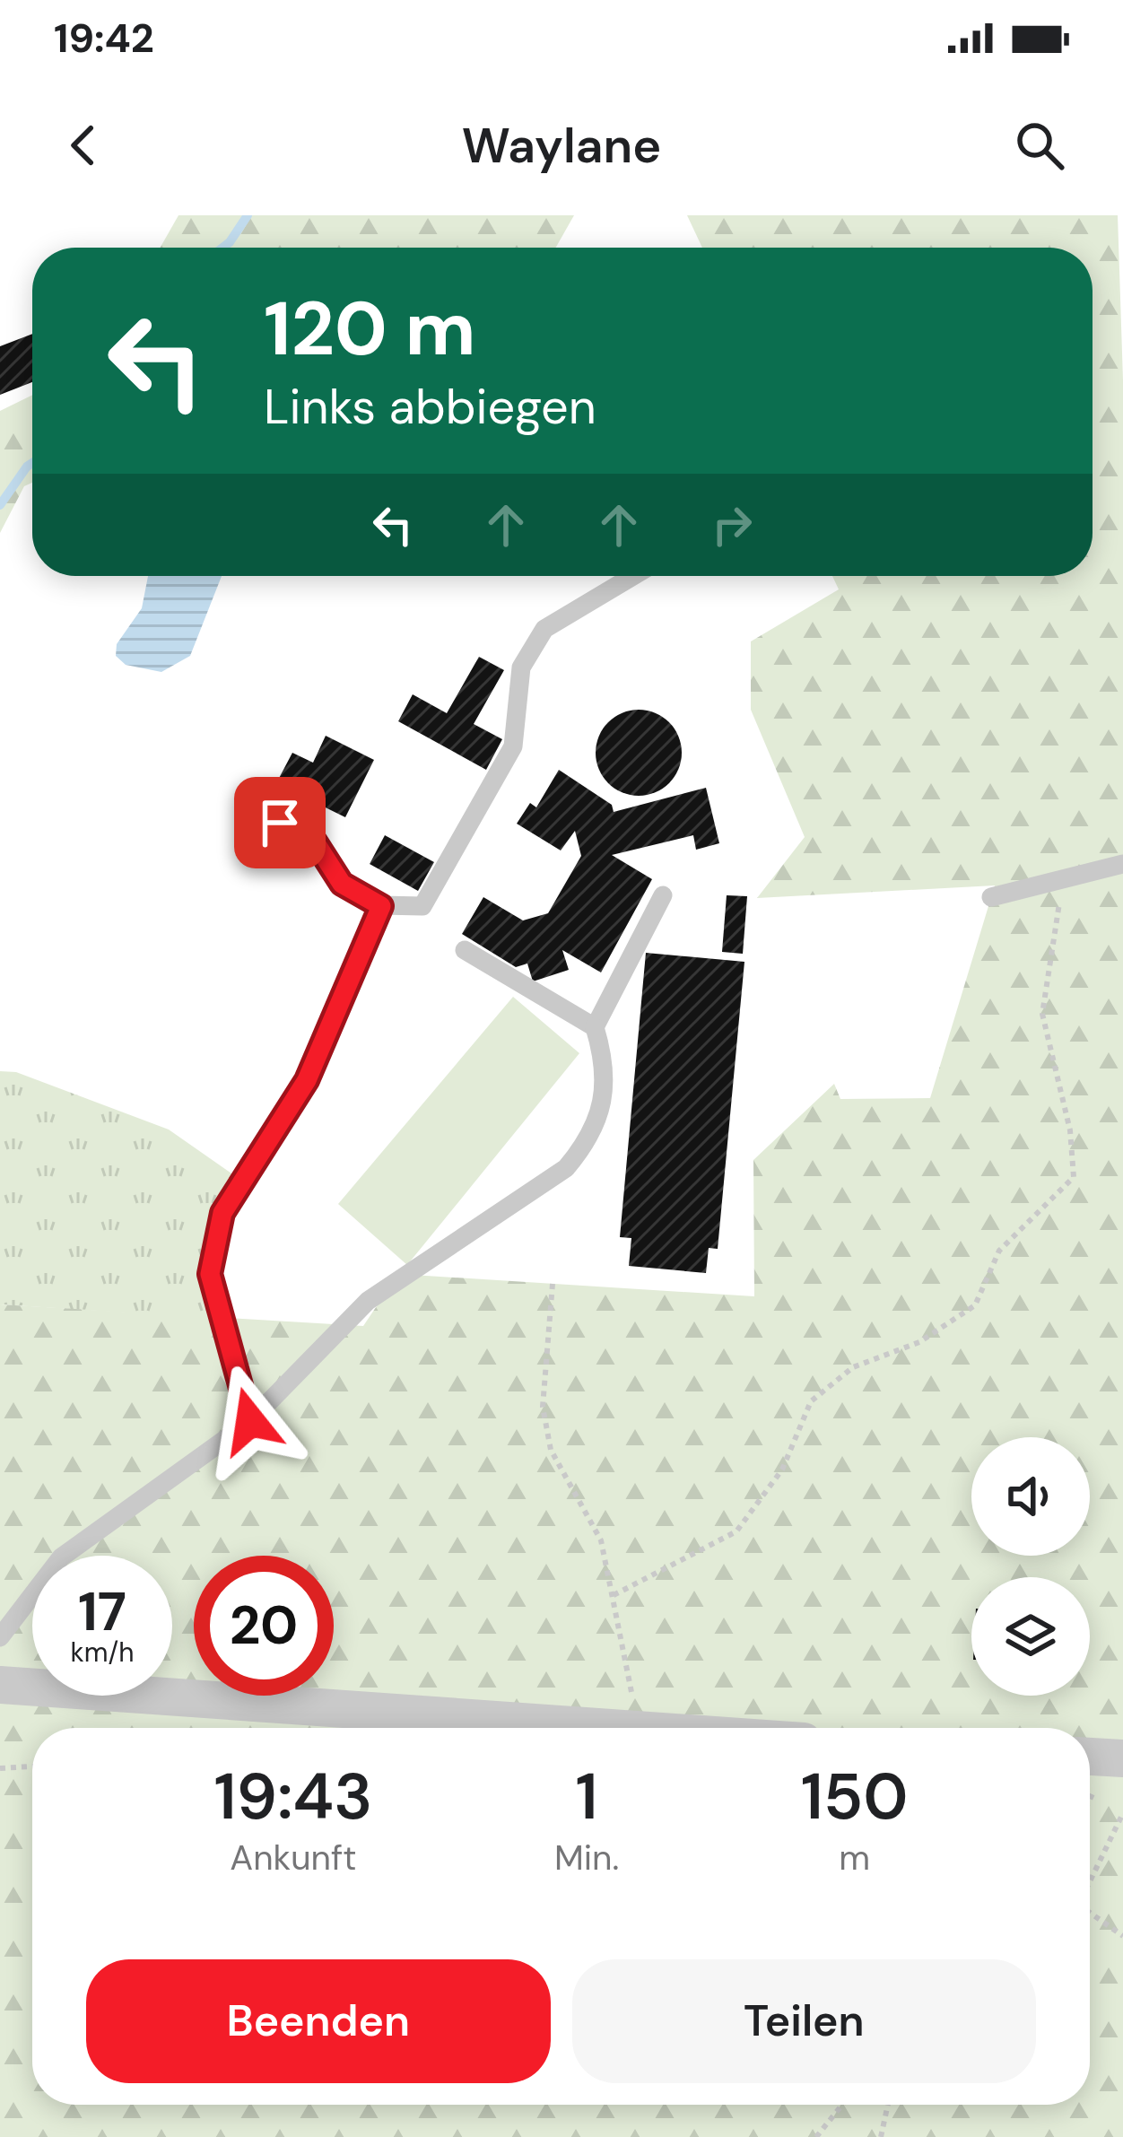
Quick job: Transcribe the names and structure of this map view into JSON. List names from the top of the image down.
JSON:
{
  "page": {
    "status": "19:42",
    "header": "Waylane",
    "turn": ["120 m", "Links abbiegen"],
    "speed": "17 km/h",
    "limit": "20",
    "eta": [
      "19:43",
      "Ankunft",
      "1",
      "Min.",
      "150",
      "m"
    ],
    "buttons": ["Beenden", "Teilen"]
  }
}
